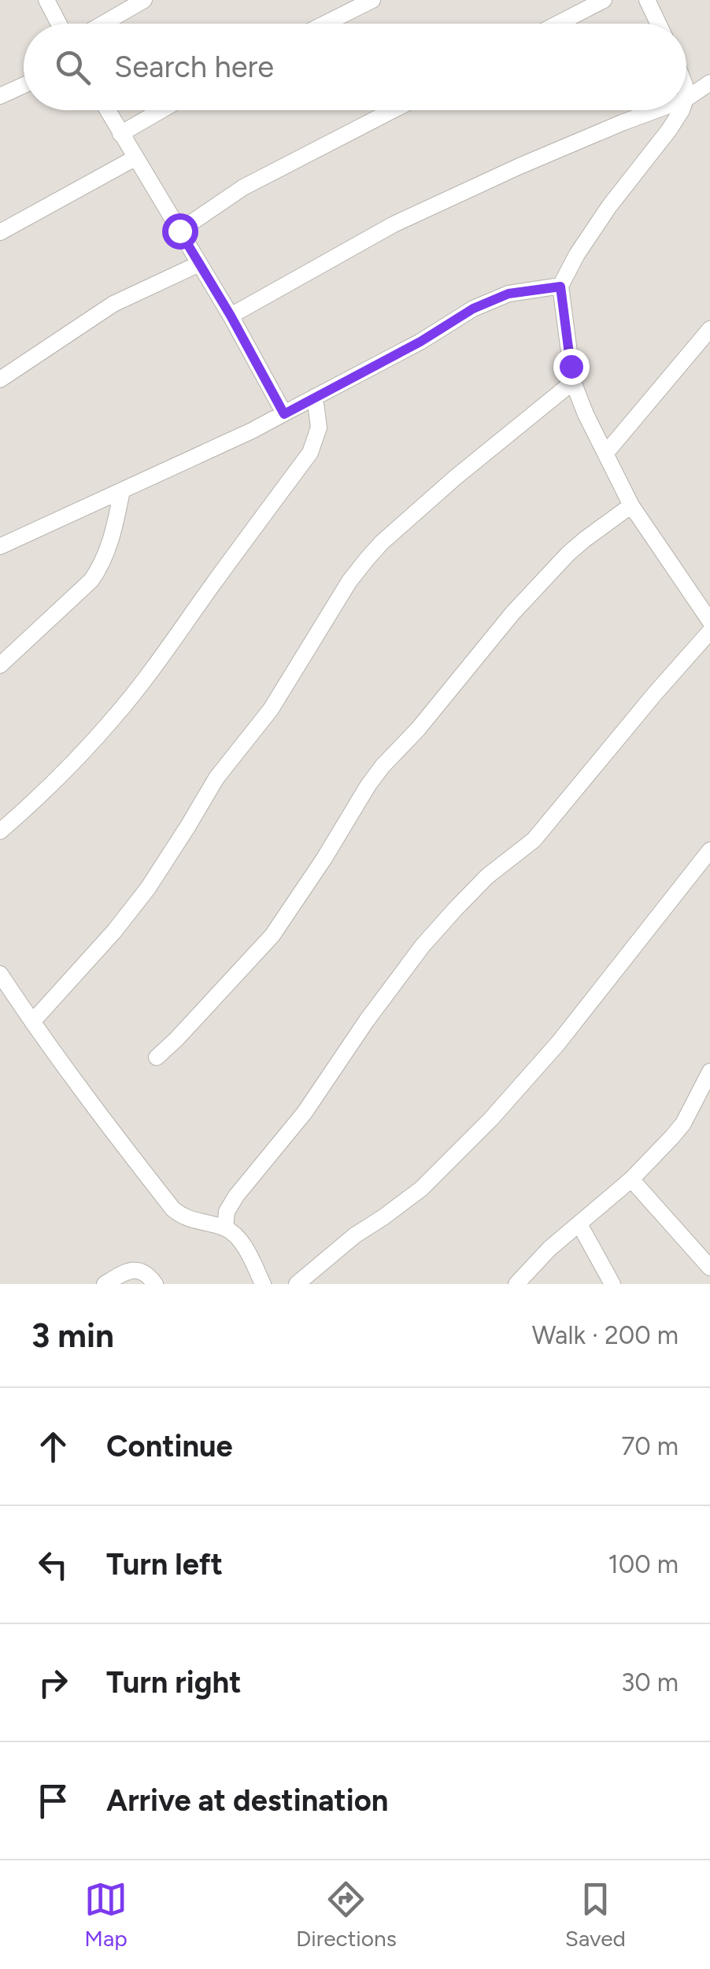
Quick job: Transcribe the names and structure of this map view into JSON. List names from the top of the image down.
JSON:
{
  "page": {
    "search": "Search here",
    "heading": ["3 min", "Walk · 200 m"],
    "list": [
      ["Continue", "70 m"],
      ["Turn left", "100 m"],
      ["Turn right", "30 m"],
      "Arrive at destination"
    ],
    "nav": ["Map", "Directions", "Saved"]
  }
}
